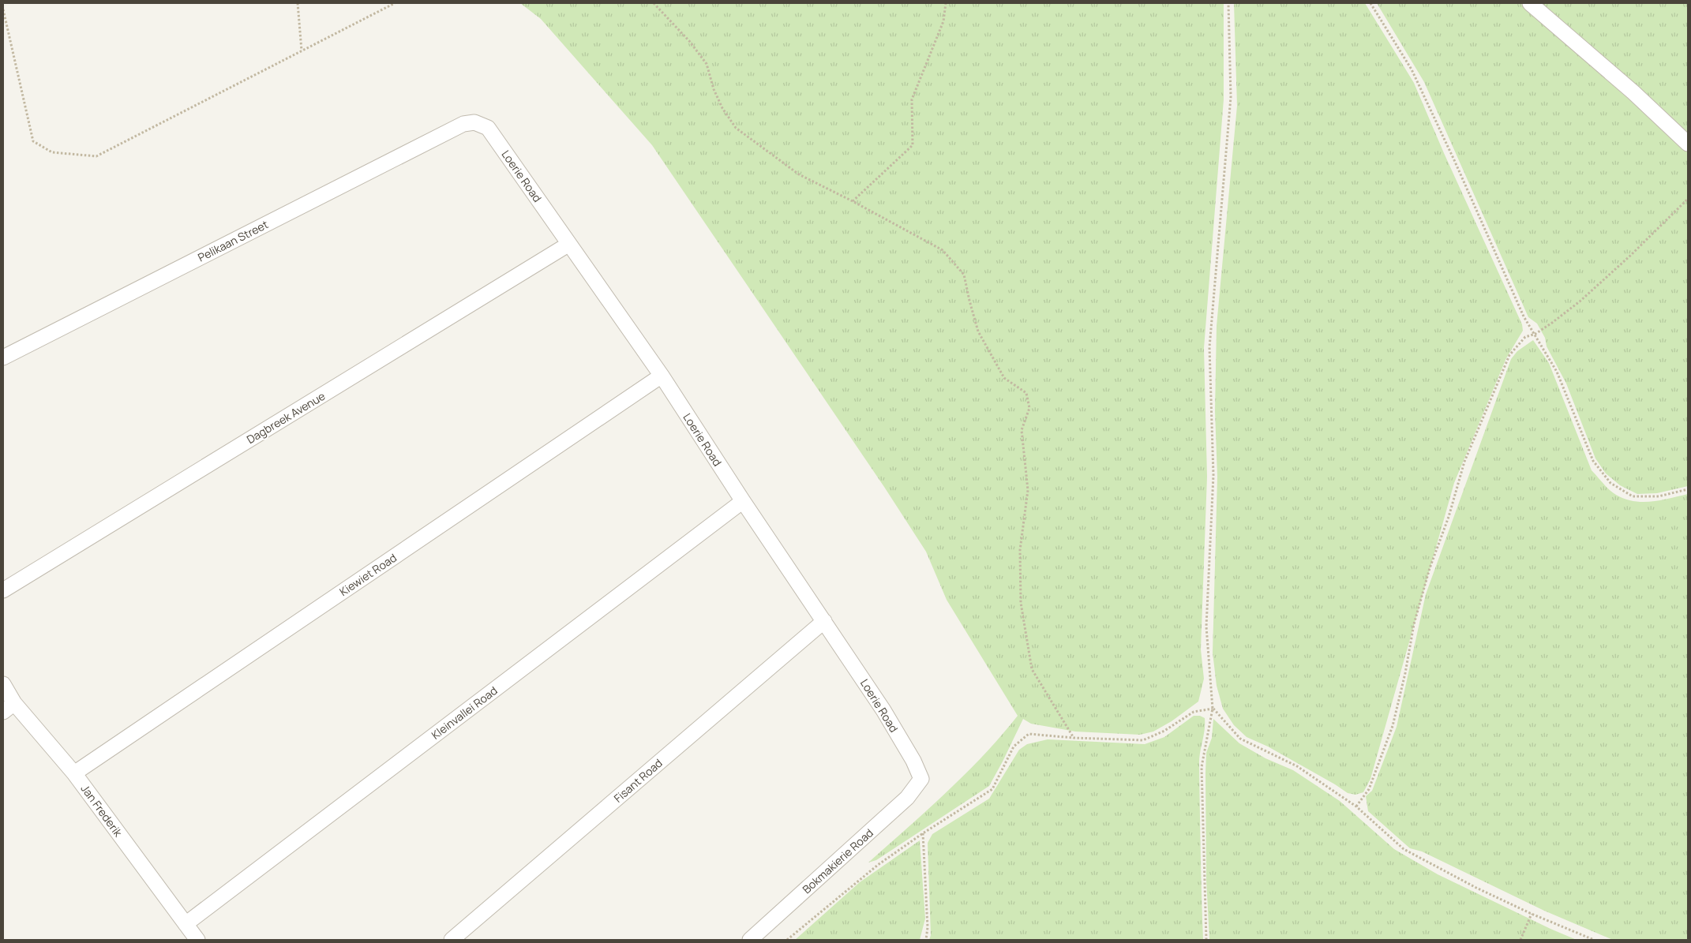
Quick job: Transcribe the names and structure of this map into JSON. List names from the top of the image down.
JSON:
{
  "streets": {
    "street": [
      "Loerie Road",
      "Pelikaan Street",
      "Dagbreek Avenue",
      "Kiewiet Road",
      "Kleinvallei Road",
      "Fisant Road",
      "Jan Frederik",
      "Bokmakierie Road"
    ]
  },
  "crossings": [
    ["Loerie Road", "Pelikaan Street"],
    ["Loerie Road", "Dagbreek Avenue"],
    ["Loerie Road", "Kiewiet Road"],
    ["Loerie Road", "Kleinvallei Road"],
    ["Loerie Road", "Fisant Road"],
    ["Loerie Road", "Bokmakierie Road"],
    ["Kiewiet Road", "Jan Frederik"],
    ["Kleinvallei Road", "Jan Frederik"]
  ]
}
